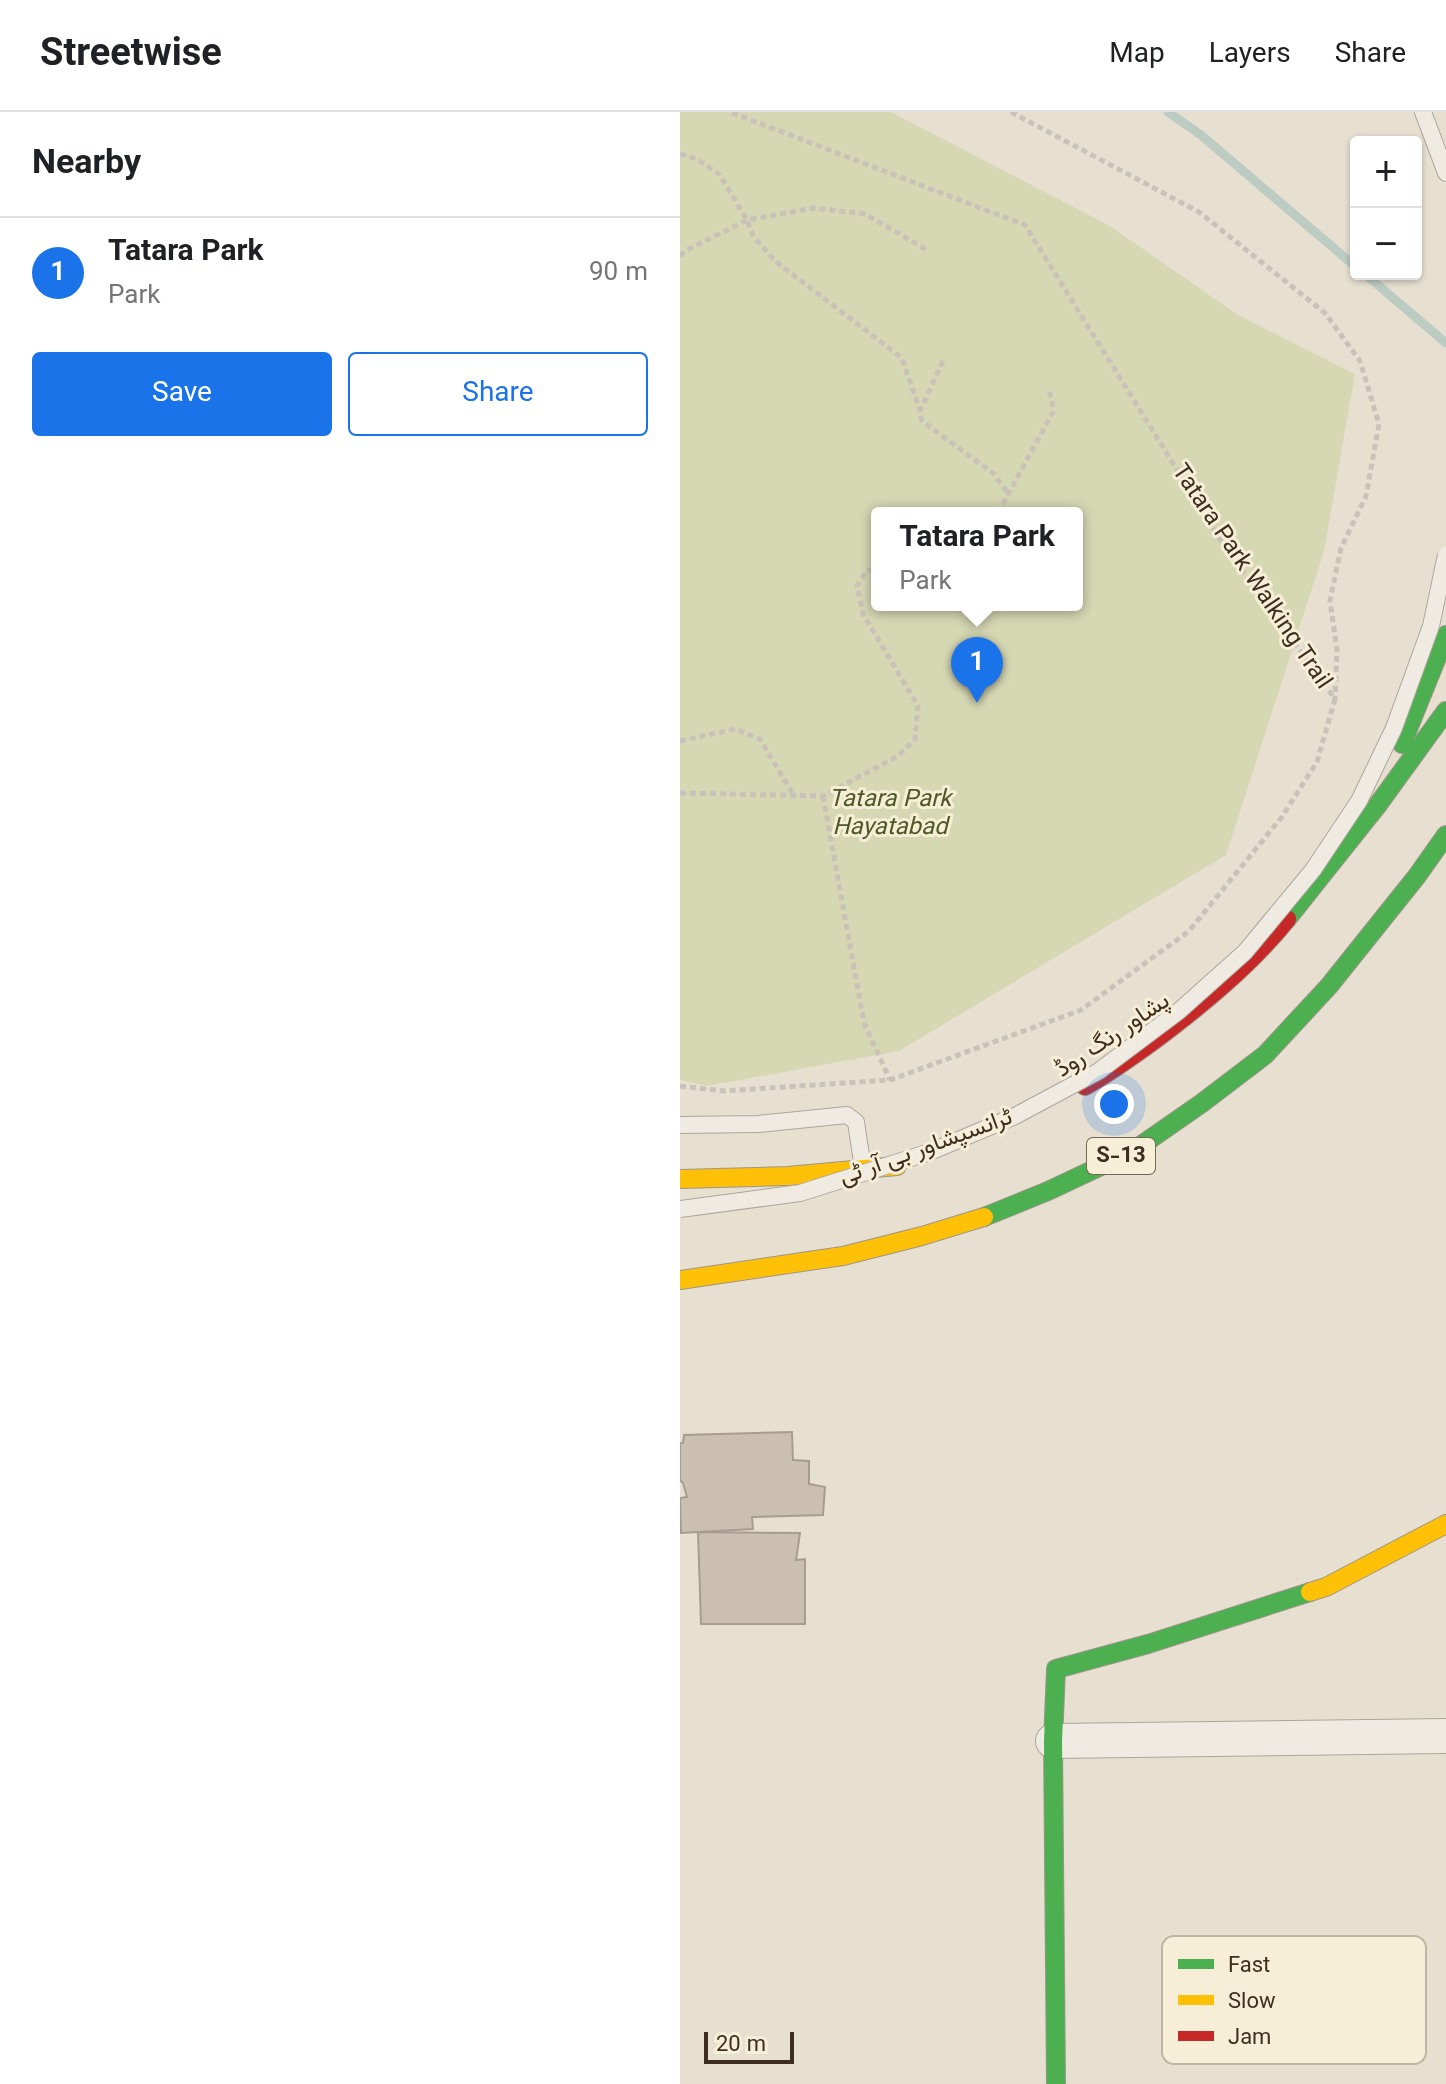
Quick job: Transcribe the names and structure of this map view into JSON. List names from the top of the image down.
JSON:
{
  "streets": {
    "main road": ["پشاور رنگ روڈ", "S-13"],
    "lane": ["ٹرانسپشاور بی آر ٹی"],
    "path": ["Tatara Park Walking Trail"]
  },
  "parks": ["Tatara Park Hayatabad"],
  "legend": ["Fast", "Slow", "Jam"],
  "scale_bar": "20 m",
  "page": {
    "header": "Streetwise",
    "nav": ["Map", "Layers", "Share"],
    "heading": "Nearby",
    "map_buttons": ["+", "−"],
    "list": [
      {
        "mark": "1",
        "name": "Tatara Park",
        "note": "Park",
        "value": "90 m"
      }
    ],
    "buttons": ["Save", "Share"],
    "popup": ["Tatara Park", "Park"],
    "pins": "1",
    "scale": "20 m"
  }
}
